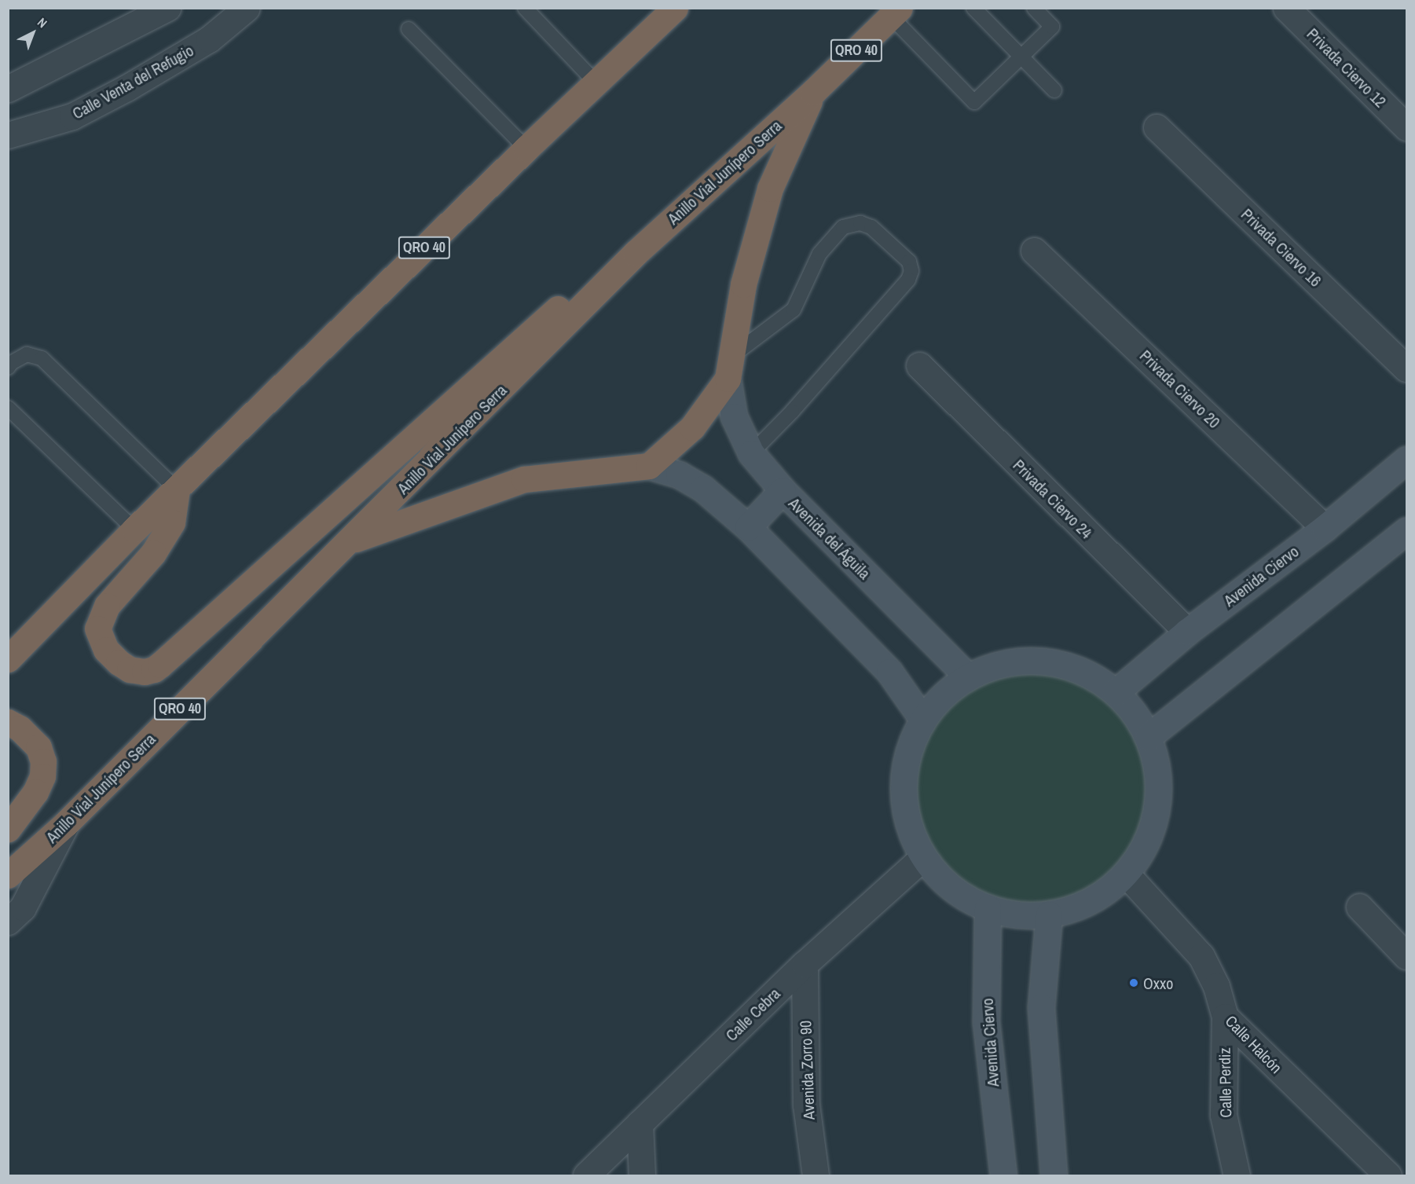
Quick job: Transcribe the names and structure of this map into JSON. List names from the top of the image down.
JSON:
{
  "streets": {
    "highway": ["QRO 40", "Anillo Vial Junípero Serra"],
    "street": [
      "Privada Ciervo 12",
      "Calle Venta del Refugio",
      "Privada Ciervo 16",
      "Privada Ciervo 20",
      "Privada Ciervo 24",
      "Avenida del Águila",
      "Avenida Ciervo",
      "Calle Cebra",
      "Calle Halcón",
      "Avenida Zorro 90",
      "Calle Perdiz"
    ]
  },
  "crossings": [
    ["Privada Ciervo 20", "Avenida Ciervo"],
    ["Privada Ciervo 24", "Avenida Ciervo"],
    ["Calle Cebra", "Avenida Zorro 90"],
    ["Calle Halcón", "Calle Perdiz"]
  ],
  "places": ["Oxxo"],
  "north": "top right"
}
